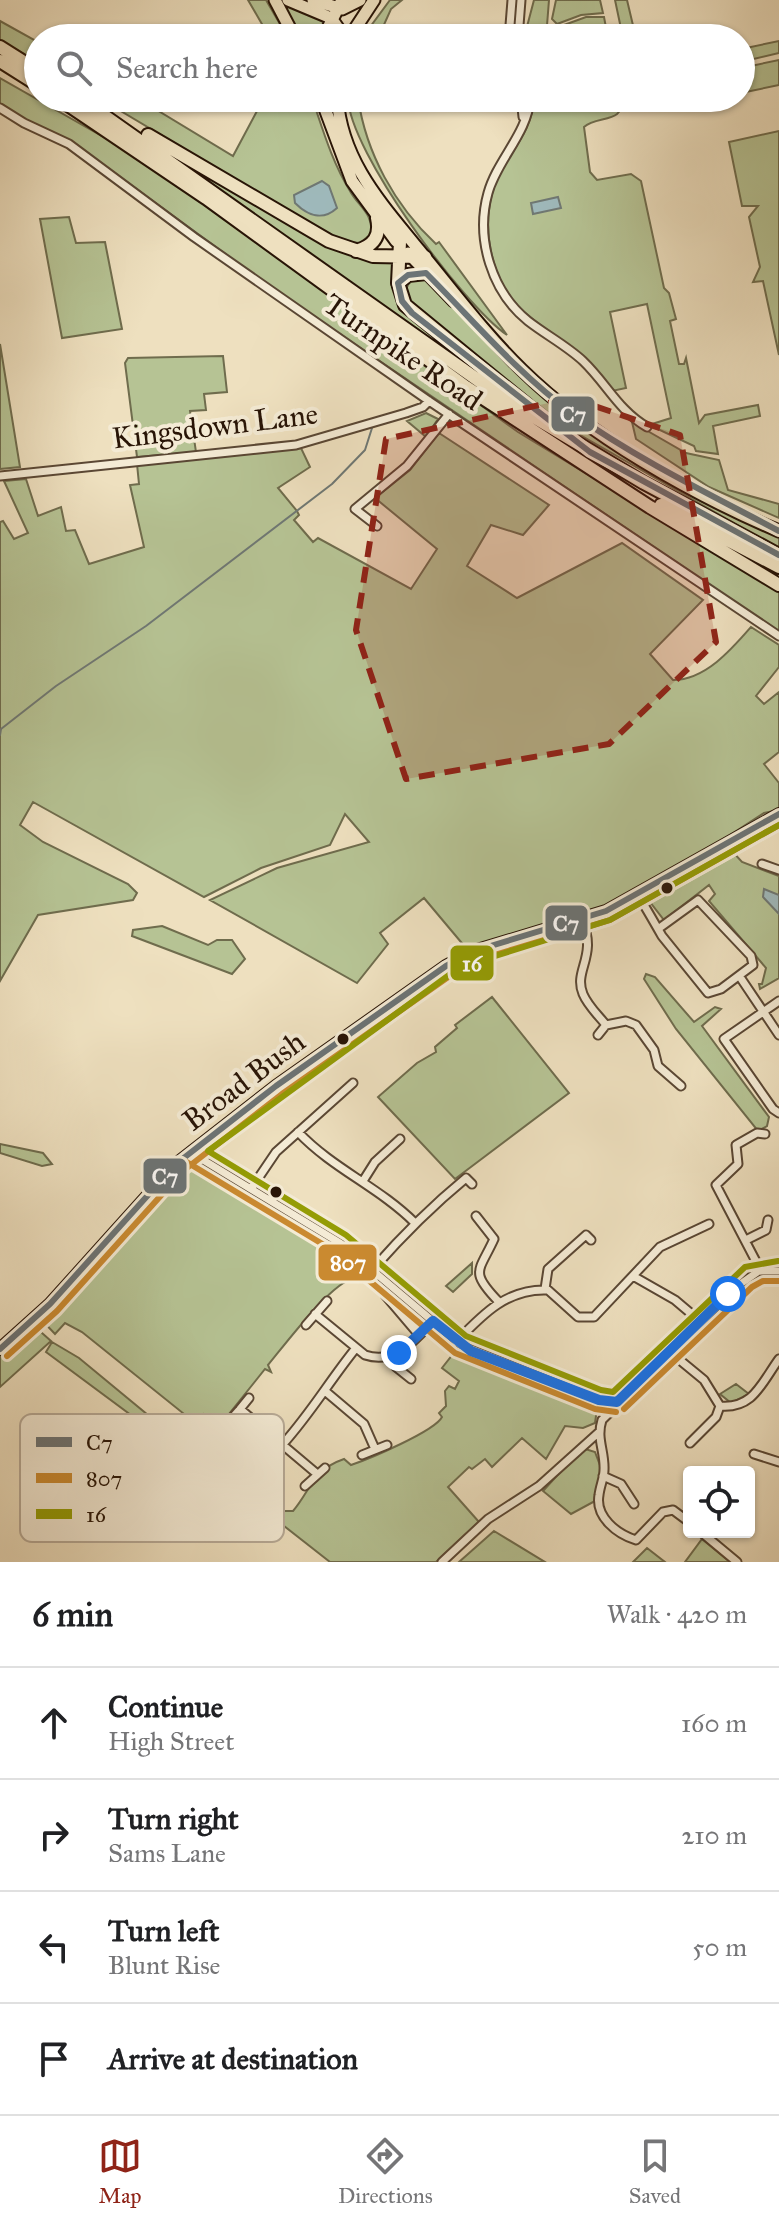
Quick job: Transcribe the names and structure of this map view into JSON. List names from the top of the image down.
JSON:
{
  "streets": {
    "main road": ["Broad Bush"],
    "street": ["Turnpike Road", "Kingsdown Lane"]
  },
  "crossings": [
    ["Turnpike Road", "Kingsdown Lane"]
  ],
  "lines": ["transit line C7", "transit line 807", "transit line 16"],
  "legend": ["C7", "807", "16"],
  "page": {
    "search": "Search here",
    "heading": ["6 min", "Walk · 420 m"],
    "list": [
      ["Continue", "High Street", "160 m"],
      ["Turn right", "Sams Lane", "210 m"],
      ["Turn left", "Blunt Rise", "50 m"],
      "Arrive at destination"
    ],
    "nav": ["Map", "Directions", "Saved"]
  }
}
